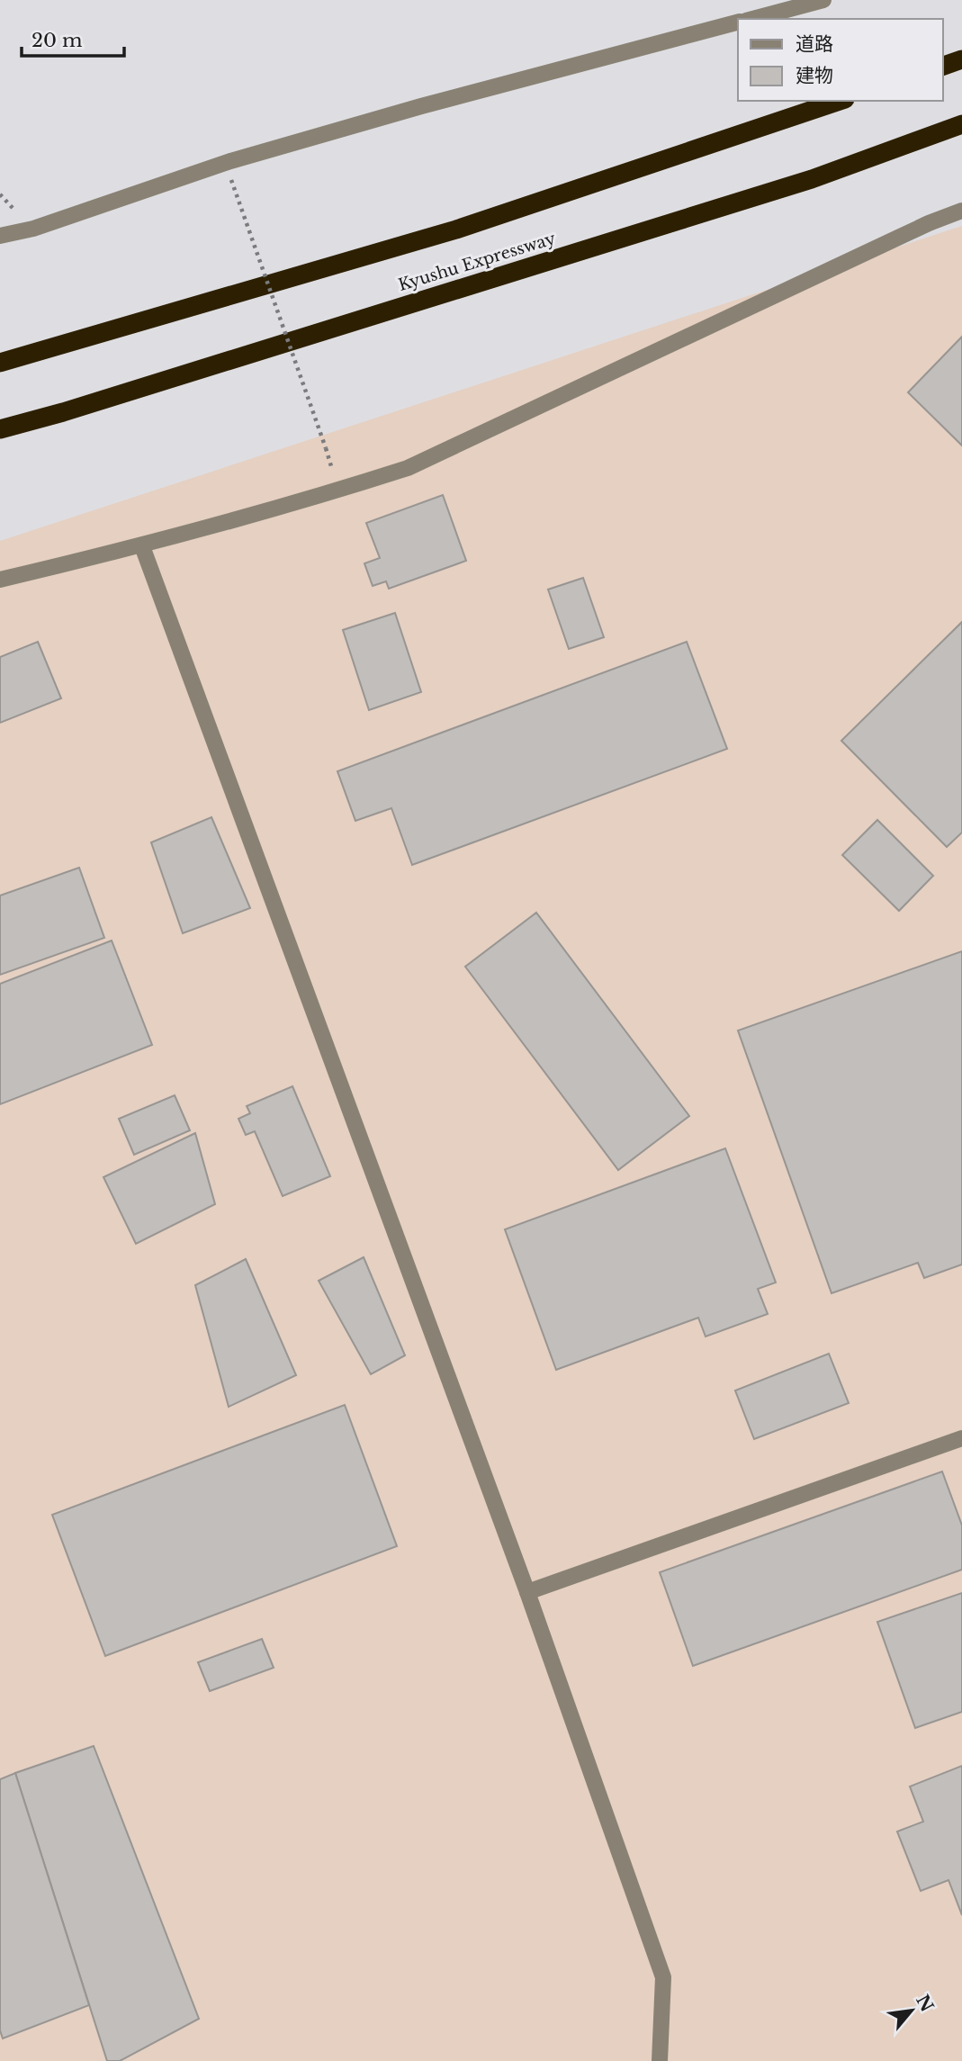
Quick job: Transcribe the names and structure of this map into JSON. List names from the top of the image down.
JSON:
{
  "streets": {
    "highway": ["Kyushu Expressway"]
  },
  "legend": ["道路", "建物"],
  "scale_bar": "20 m",
  "north": "top right"
}
